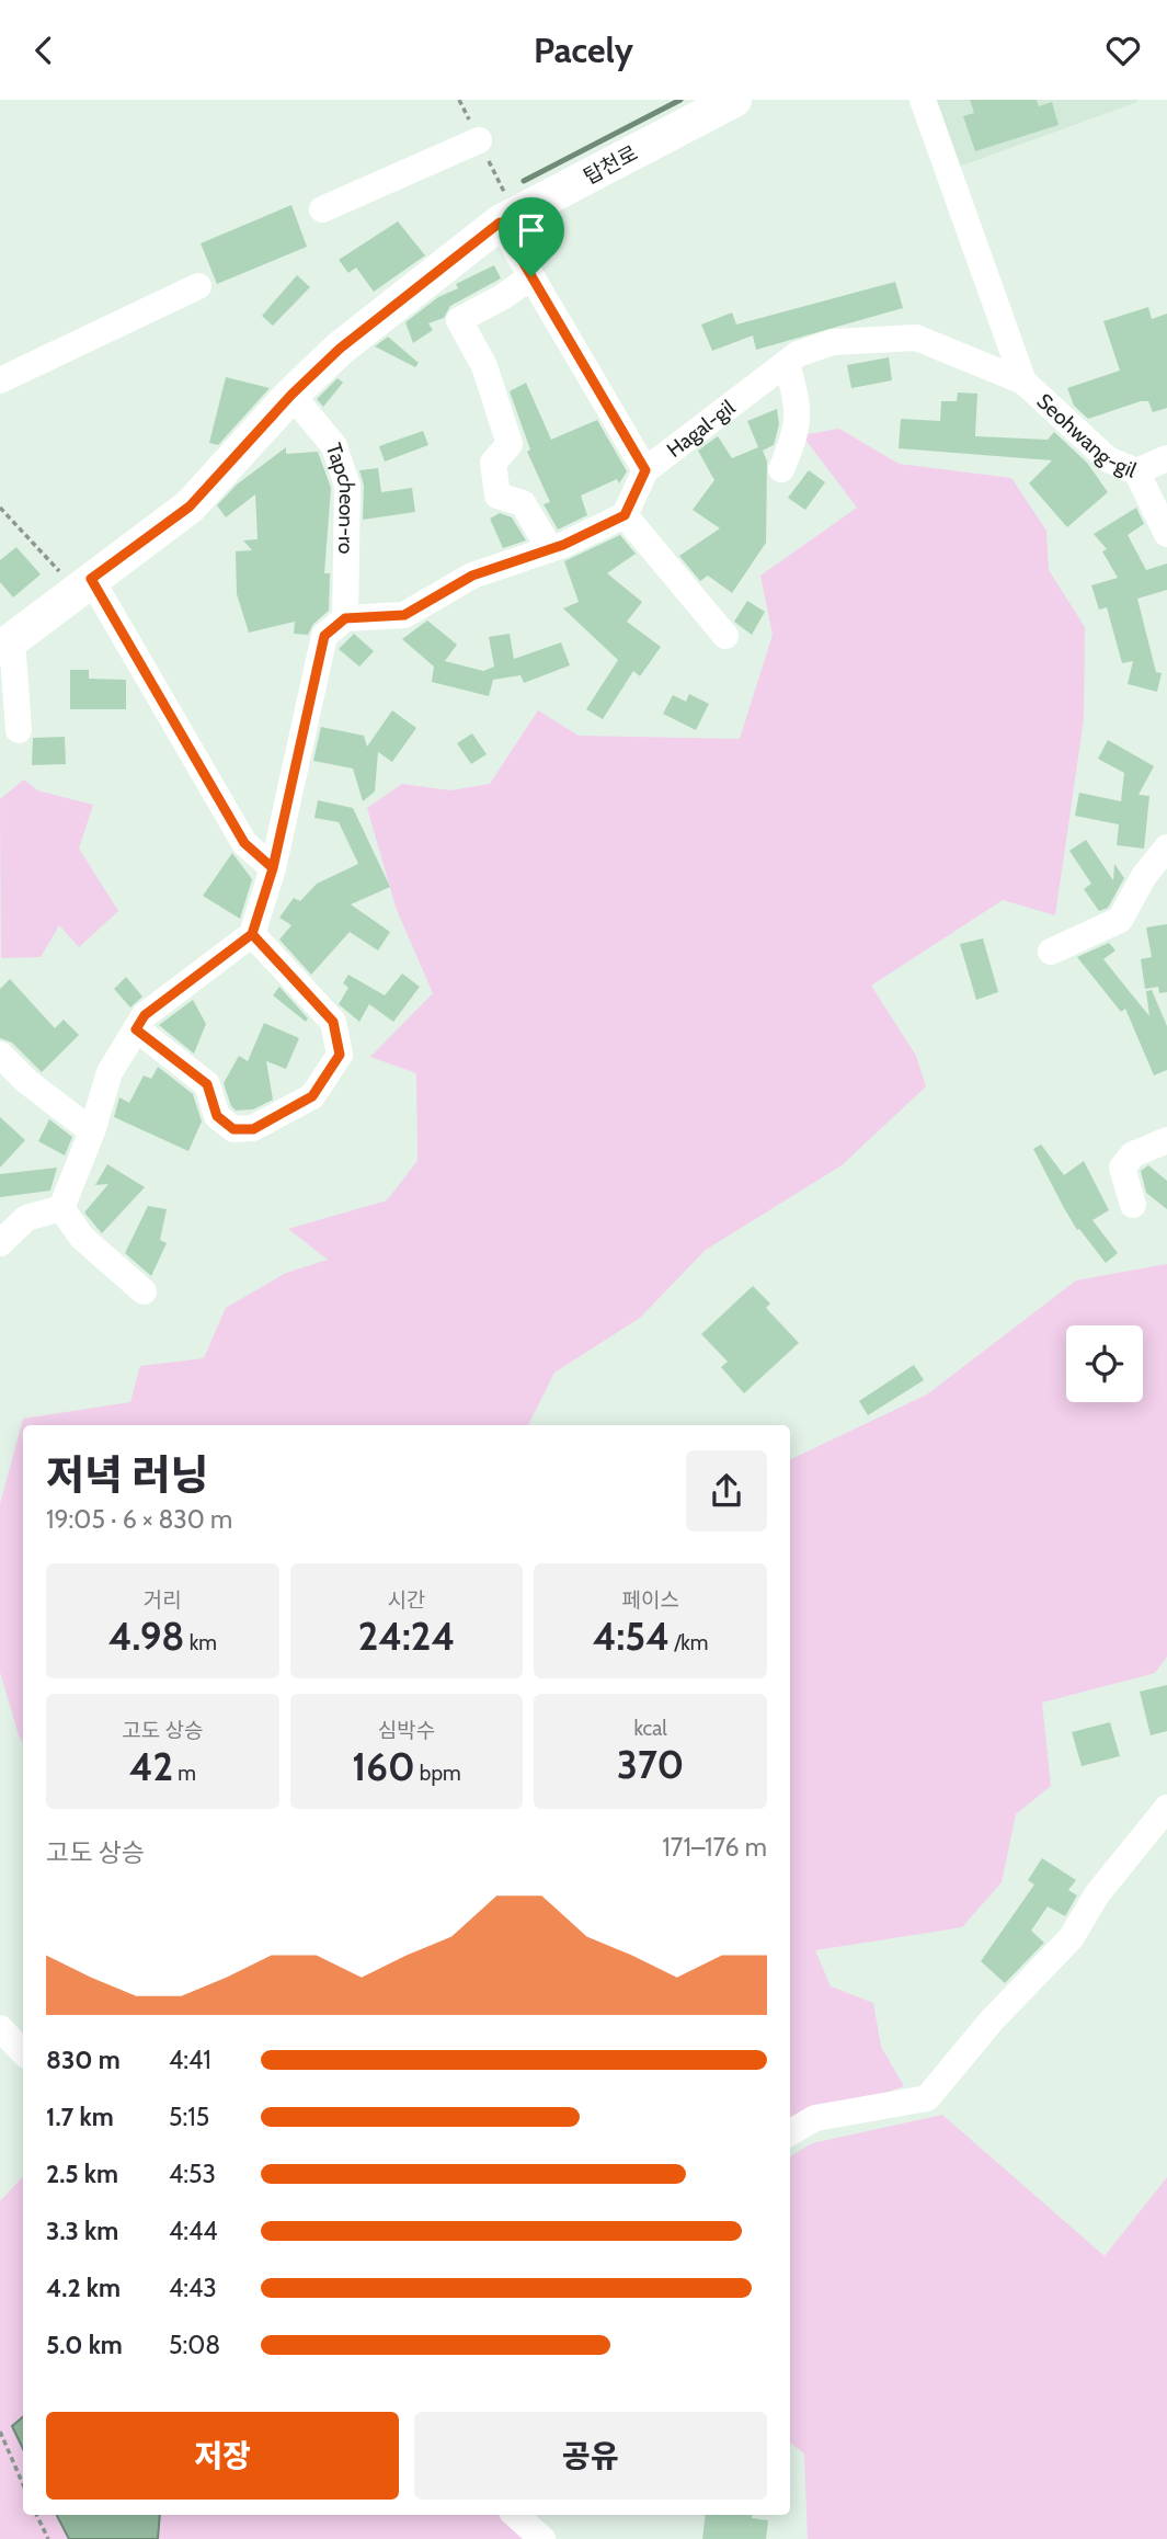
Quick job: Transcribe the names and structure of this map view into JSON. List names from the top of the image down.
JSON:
{
  "streets": {
    "main road": ["탑천로"],
    "street": ["Hagal-gil", "Seohwang-gil", "Tapcheon-ro"]
  },
  "crossings": [
    ["탑천로", "Hagal-gil"],
    ["탑천로", "Tapcheon-ro"],
    ["Hagal-gil", "Seohwang-gil"]
  ],
  "page": {
    "header": "Pacely",
    "heading": ["저녁 러닝", "19:05 · 6 × 830 m"],
    "stats": [
      ["거리", "4.98 km"],
      ["시간", "24:24"],
      ["페이스", "4:54 /km"],
      ["고도 상승", "42 m"],
      ["심박수", "160 bpm"],
      ["kcal", "370"]
    ],
    "chart": ["고도 상승", "171–176 m"],
    "list": [
      {
        "name": "830 m",
        "note": "4:41"
      },
      {
        "name": "1.7 km",
        "note": "5:15"
      },
      {
        "name": "2.5 km",
        "note": "4:53"
      },
      {
        "name": "3.3 km",
        "note": "4:44"
      },
      {
        "name": "4.2 km",
        "note": "4:43"
      },
      {
        "name": "5.0 km",
        "note": "5:08"
      }
    ],
    "buttons": ["저장", "공유"]
  }
}
